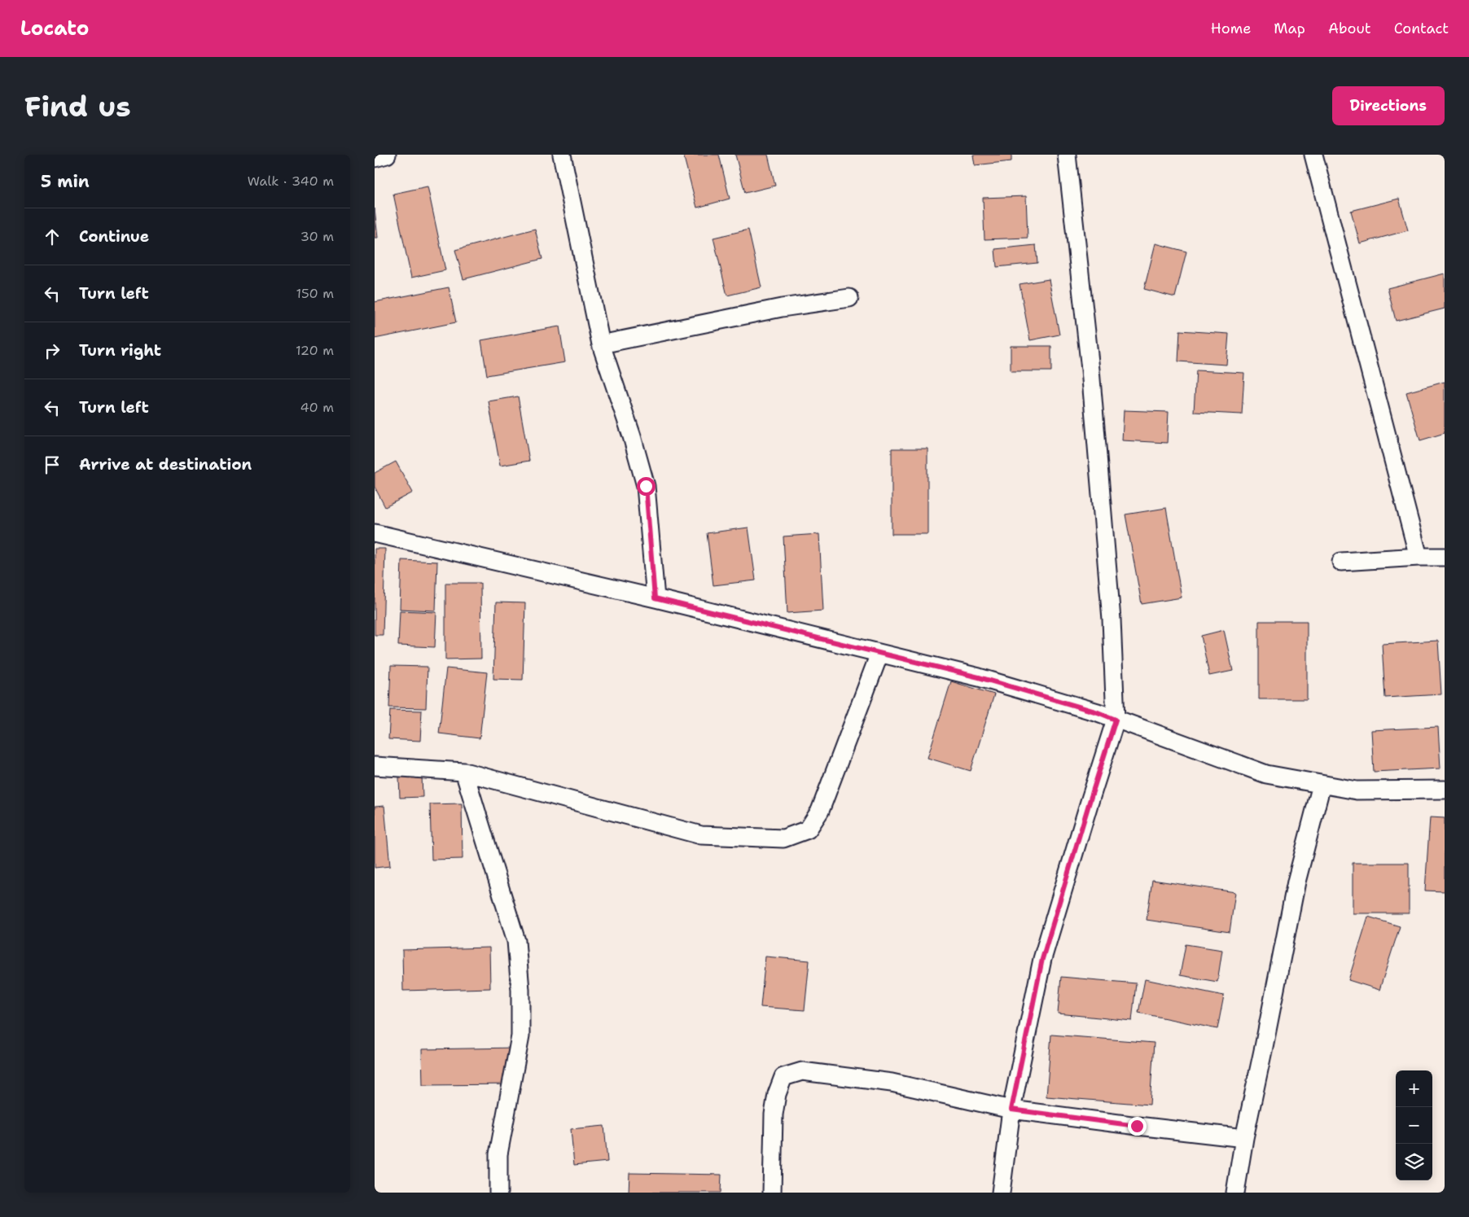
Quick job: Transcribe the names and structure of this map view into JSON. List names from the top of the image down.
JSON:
{
  "page": {
    "header": "Locato",
    "nav": [
      "Home",
      "Map",
      "About",
      "Contact"
    ],
    "buttons": "Directions",
    "title": "Find us",
    "heading": ["5 min", "Walk · 340 m"],
    "list": [
      ["Continue", "30 m"],
      ["Turn left", "150 m"],
      ["Turn right", "120 m"],
      ["Turn left", "40 m"],
      "Arrive at destination"
    ],
    "map_buttons": ["+", "−"]
  }
}
